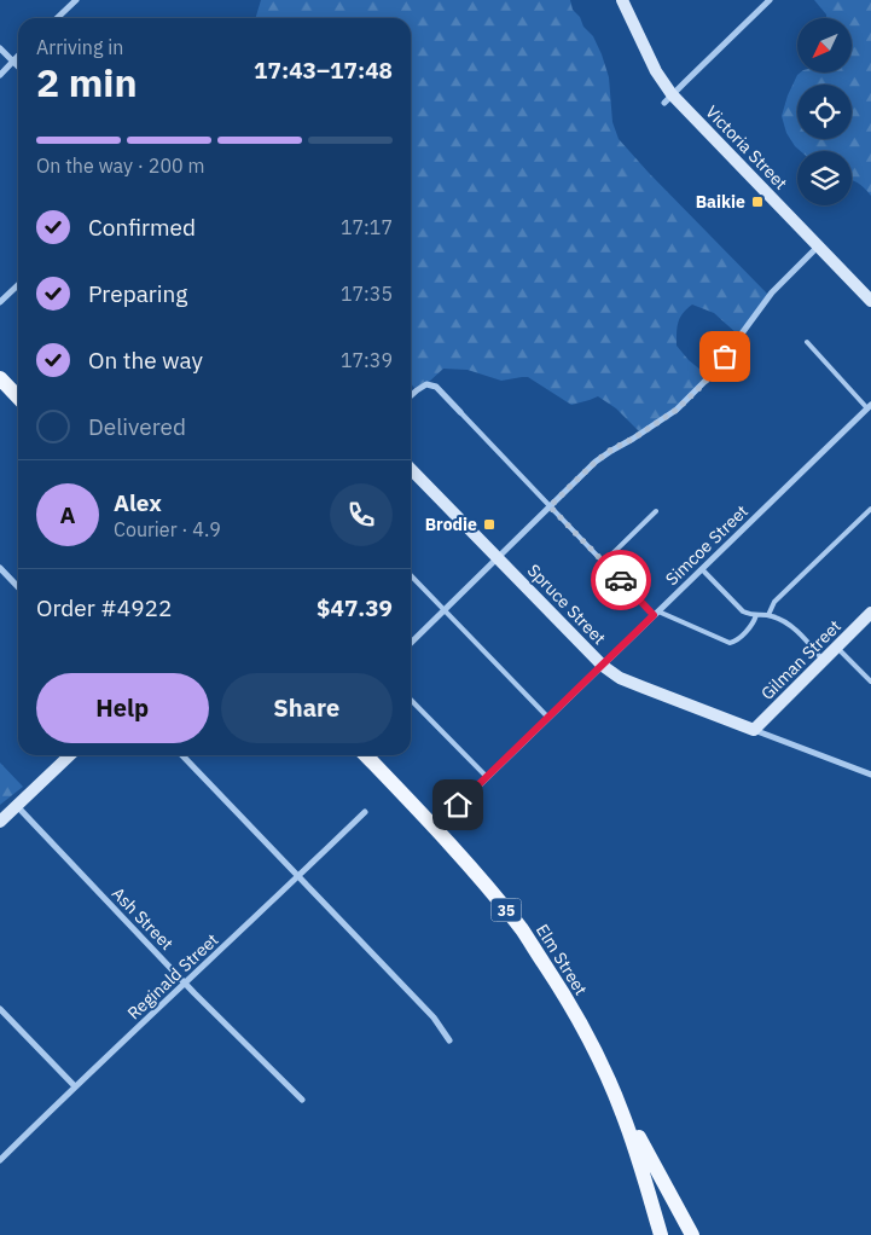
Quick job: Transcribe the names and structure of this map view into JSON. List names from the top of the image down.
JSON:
{
  "streets": {
    "main road": ["35", "Elm Street"],
    "street": [
      "Victoria Street",
      "Simcoe Street",
      "Spruce Street",
      "Gilman Street",
      "Ash Street",
      "Reginald Street"
    ]
  },
  "crossings": [
    ["Simcoe Street", "Spruce Street"],
    ["Spruce Street", "Gilman Street"],
    ["Ash Street", "Reginald Street"]
  ],
  "places": {
    "transit": ["Baikie", "Brodie"]
  },
  "north": "bottom left",
  "page": {
    "heading": ["2 min", "Arriving in", "17:43–17:48"],
    "panel": [
      "Alex",
      "Courier · 4.9",
      "Order #4922",
      "$47.39"
    ],
    "bar": "On the way · 200 m",
    "list": [
      ["Confirmed", "17:17"],
      ["Preparing", "17:35"],
      ["On the way", "17:39"],
      "Delivered"
    ],
    "round": "A",
    "buttons": ["Help", "Share"]
  }
}
